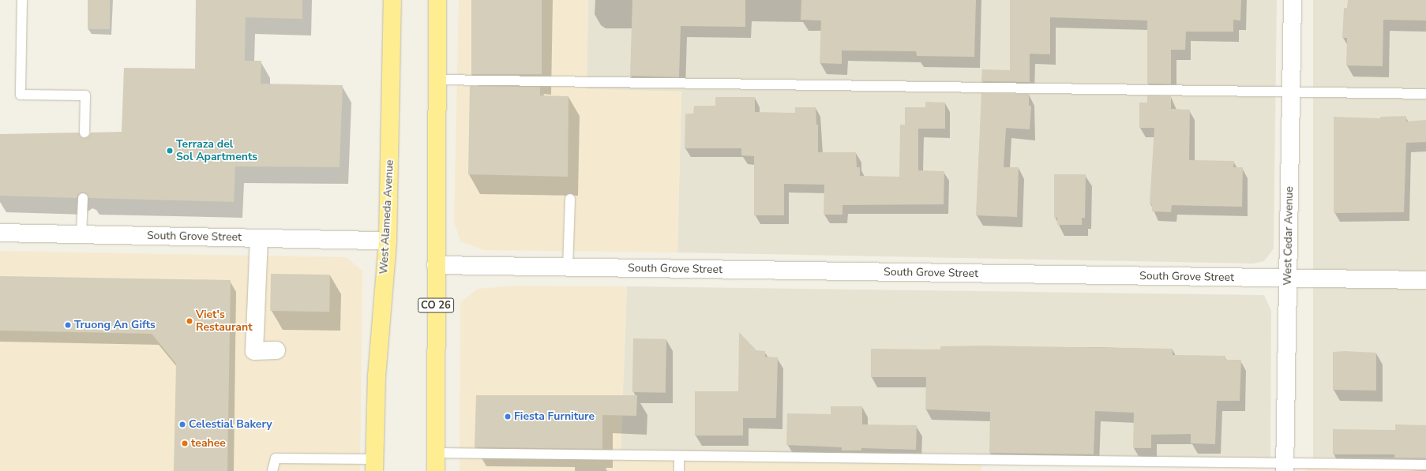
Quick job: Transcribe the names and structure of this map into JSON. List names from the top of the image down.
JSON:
{
  "streets": {
    "main road": ["West Alameda Avenue", "CO 26"],
    "street": ["West Cedar Avenue", "South Grove Street"]
  },
  "crossings": [
    ["West Alameda Avenue", "South Grove Street"],
    ["West Cedar Avenue", "South Grove Street"],
    ["South Grove Street", "CO 26"]
  ],
  "places": [
    "Terraza del Sol Apartments",
    "Viet's Restaurant",
    "Truong An Gifts",
    "Fiesta Furniture",
    "Celestial Bakery",
    "teahee"
  ]
}
